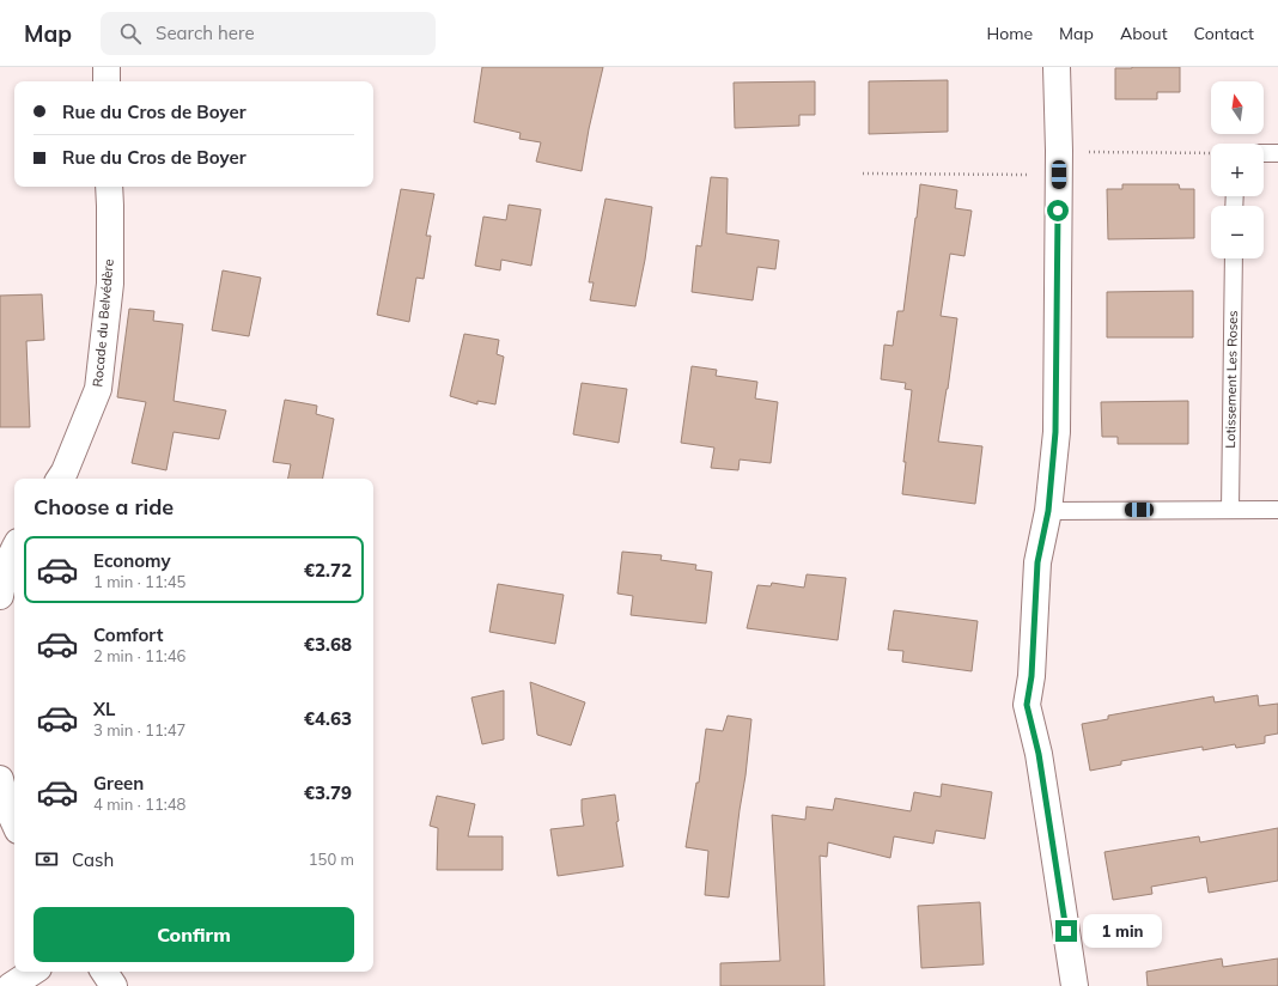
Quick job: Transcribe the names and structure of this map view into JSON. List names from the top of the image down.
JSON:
{
  "streets": {
    "street": ["Rocade du Belvédère"],
    "lane": ["Lotissement Les Roses"]
  },
  "north": "top",
  "page": {
    "header": "Map",
    "search": "Search here",
    "nav": [
      "Home",
      "Map",
      "About",
      "Contact"
    ],
    "map_buttons": ["+", "−"],
    "banner": ["Rue du Cros de Boyer", "Rue du Cros de Boyer"],
    "heading": "Choose a ride",
    "list": [
      {
        "name": "Economy",
        "note": "1 min · 11:45",
        "value": "€2.72"
      },
      {
        "name": "Comfort",
        "note": "2 min · 11:46",
        "value": "€3.68"
      },
      {
        "name": "XL",
        "note": "3 min · 11:47",
        "value": "€4.63"
      },
      {
        "name": "Green",
        "note": "4 min · 11:48",
        "value": "€3.79"
      }
    ],
    "pay": ["Cash", "150 m"],
    "buttons": "Confirm",
    "bubble": "1 min"
  }
}
